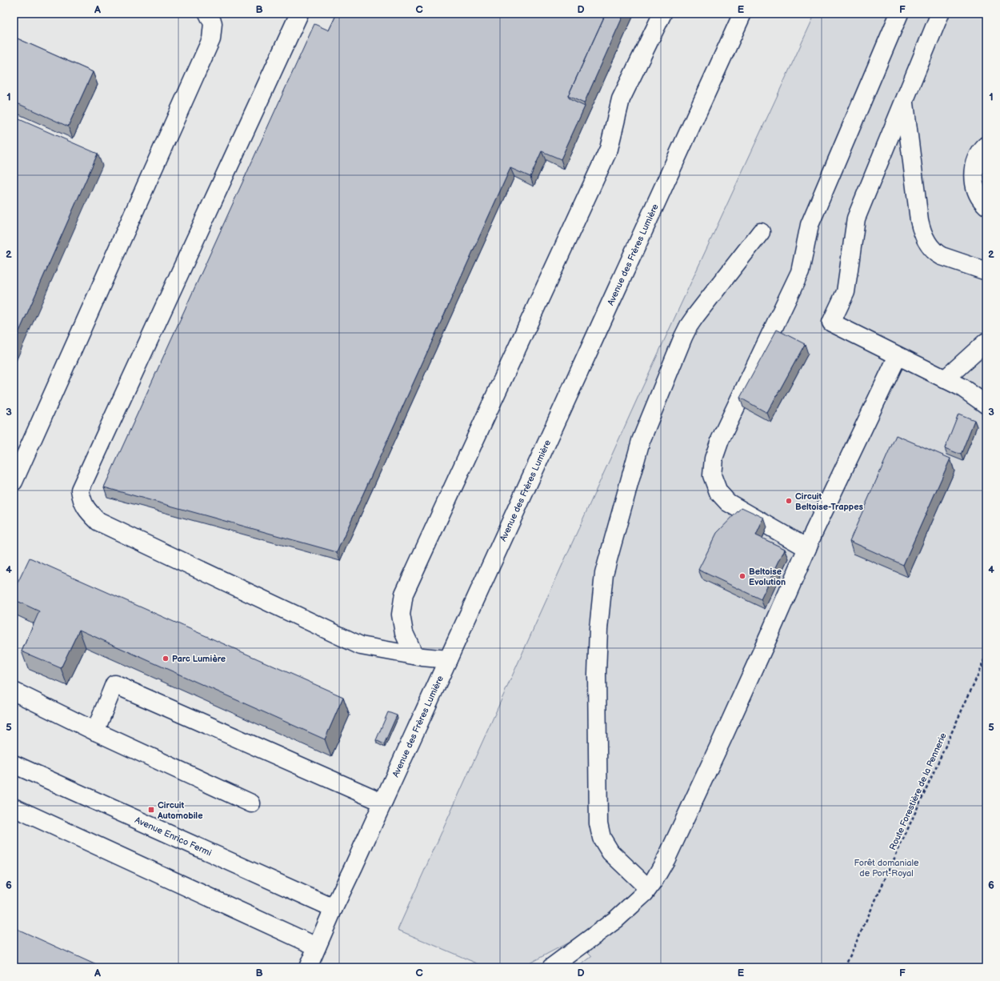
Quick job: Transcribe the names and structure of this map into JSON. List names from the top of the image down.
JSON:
{
  "streets": {
    "street": ["Avenue des Frères Lumière", "Avenue Enrico Fermi"],
    "path": ["Route Forestière de la Pennerie"]
  },
  "crossings": [
    ["Avenue des Frères Lumière", "Avenue Enrico Fermi"]
  ],
  "parks": ["Forêt domaniale de Port-Royal"],
  "places": {
    "other": ["Circuit Beltoise-Trappes", "Beltoise Evolution", "Parc Lumière"],
    "transit": ["Circuit Automobile"]
  },
  "grid": {
    "columns": [
      "A",
      "B",
      "C",
      "D",
      "E",
      "F"
    ],
    "rows": [
      "1",
      "2",
      "3",
      "4",
      "5",
      "6"
    ]
  }
}
